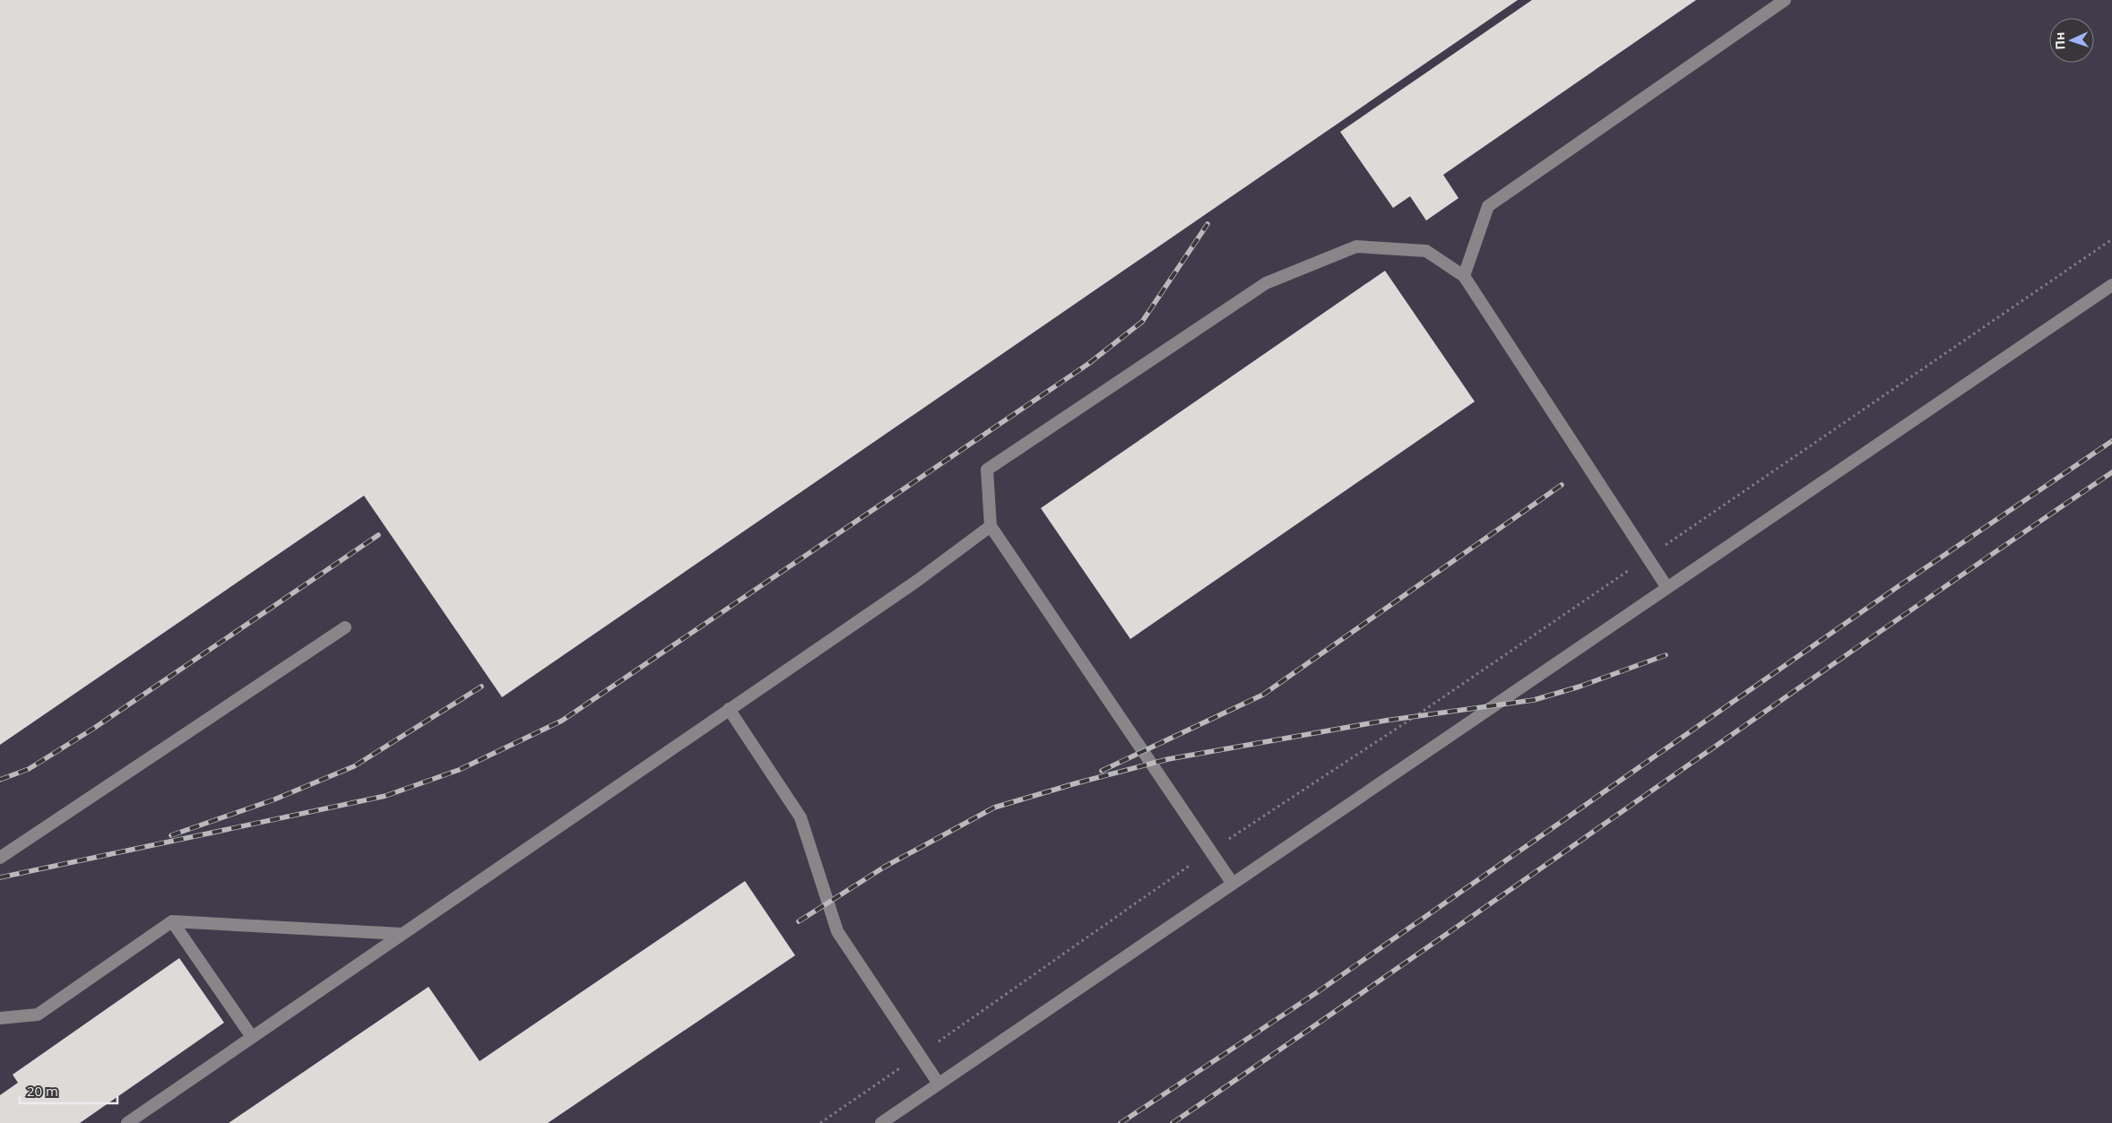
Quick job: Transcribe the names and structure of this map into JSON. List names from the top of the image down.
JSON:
{
  "scale_bar": "20 m",
  "north": "left"
}
